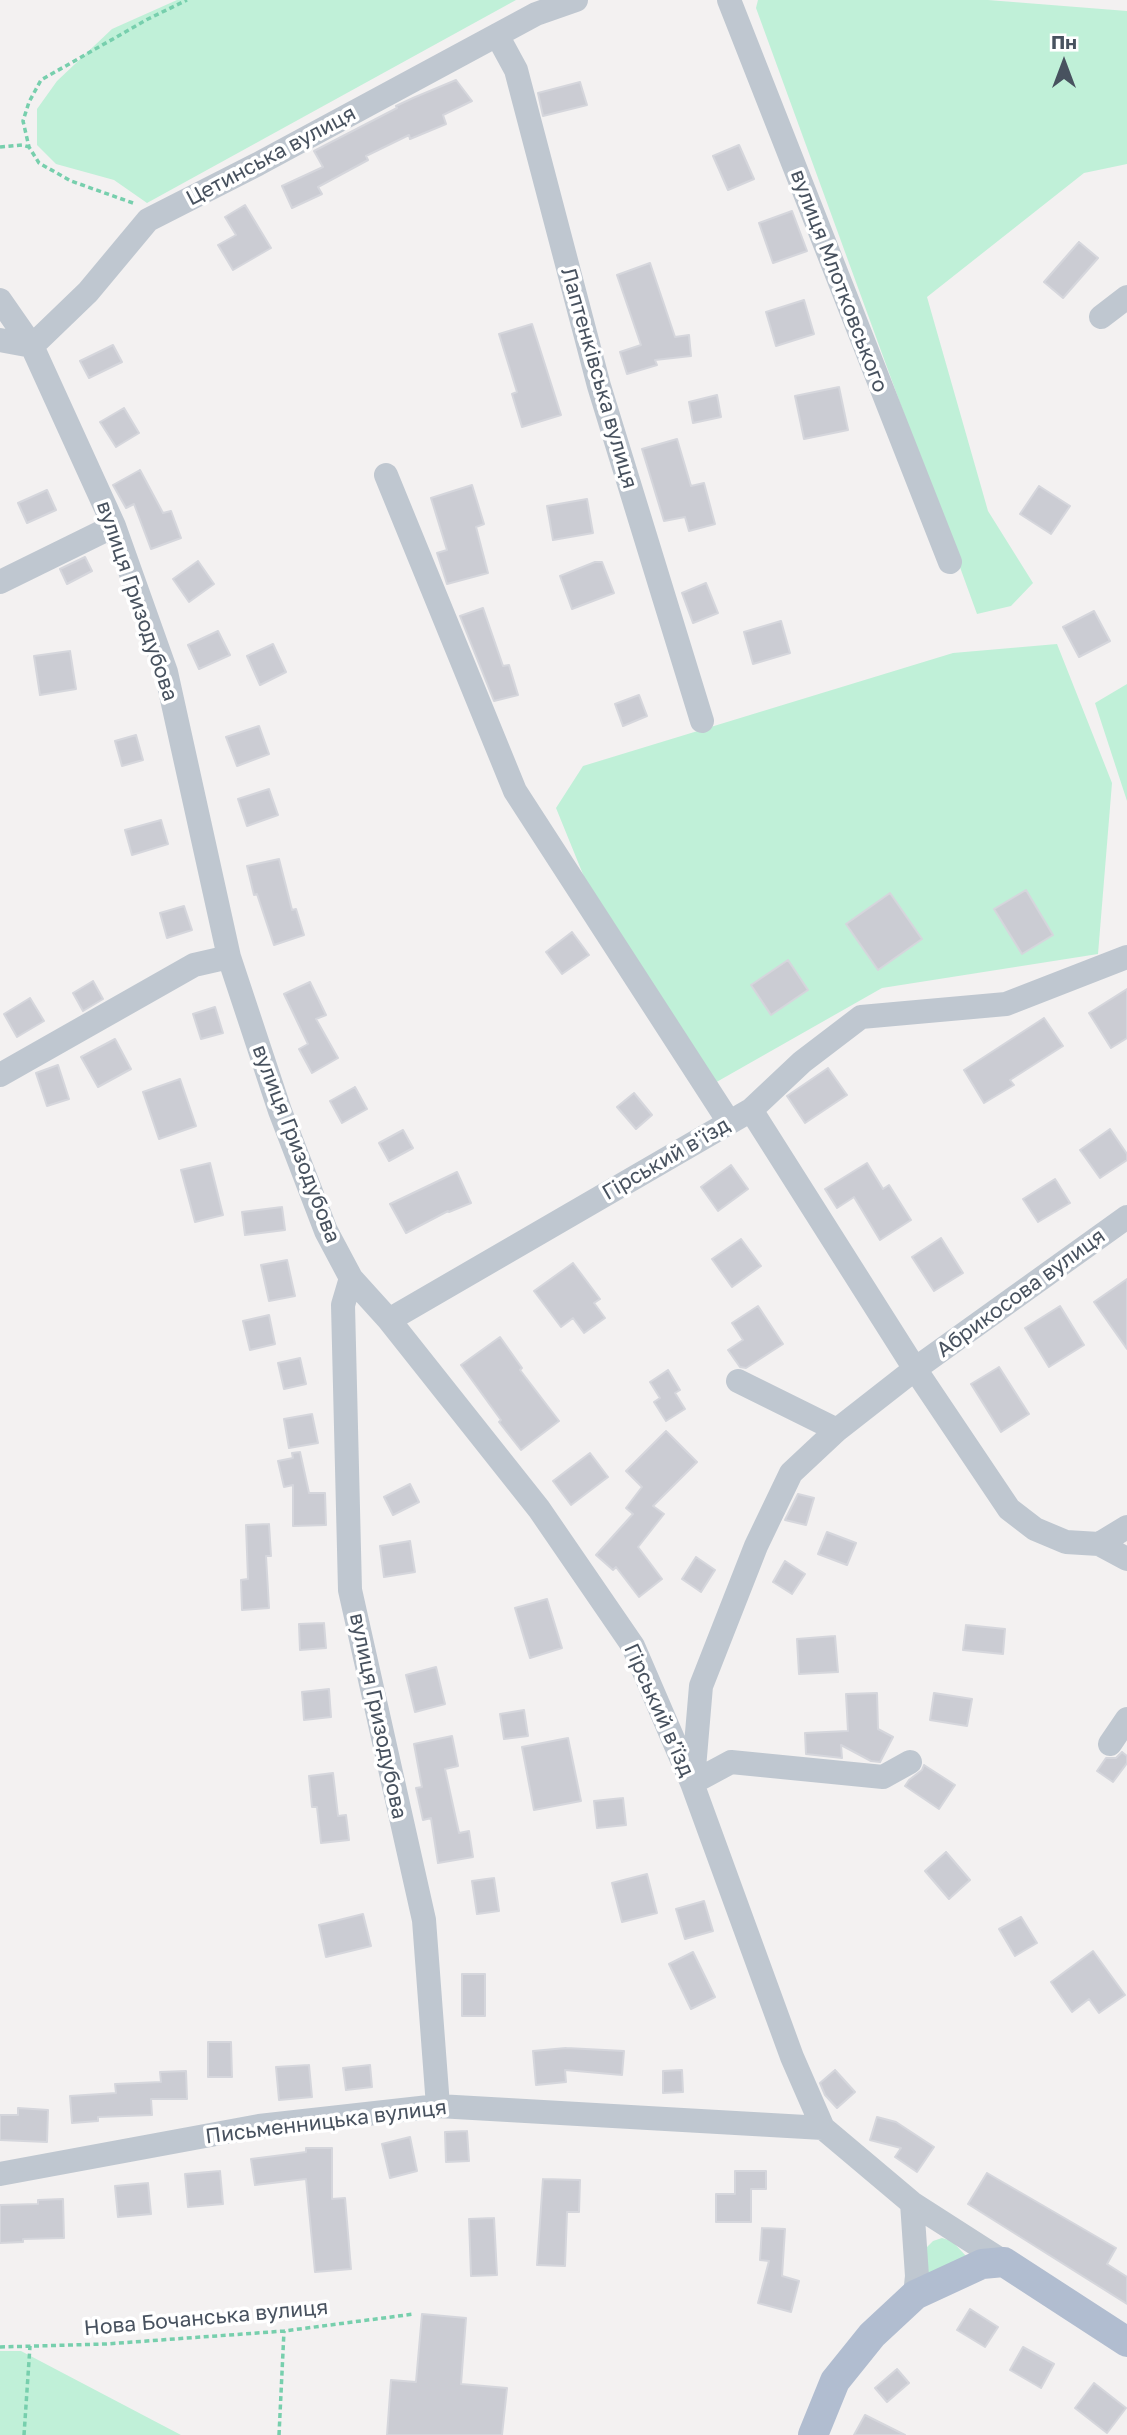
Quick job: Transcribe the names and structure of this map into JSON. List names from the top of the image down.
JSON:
{
  "streets": {
    "street": [
      "Цетинська вулиця",
      "вулиця Млотковського",
      "Лаптенківська вулиця",
      "вулиця Гризодубова",
      "Гірський в'їзд",
      "Абрикосова вулиця",
      "Гірський в’їзд",
      "Письменницька вулиця"
    ],
    "path": ["Нова Бочанська вулиця"]
  },
  "crossings": [
    ["Цетинська вулиця", "Лаптенківська вулиця"],
    ["Цетинська вулиця", "вулиця Гризодубова"],
    ["вулиця Гризодубова", "Гірський в’їзд"],
    ["вулиця Гризодубова", "Письменницька вулиця"],
    ["Гірський в'їзд", "Абрикосова вулиця"],
    ["Гірський в'їзд", "Гірський в’їзд"],
    ["Гірський в’їзд", "Письменницька вулиця"]
  ],
  "north": "top"
}
